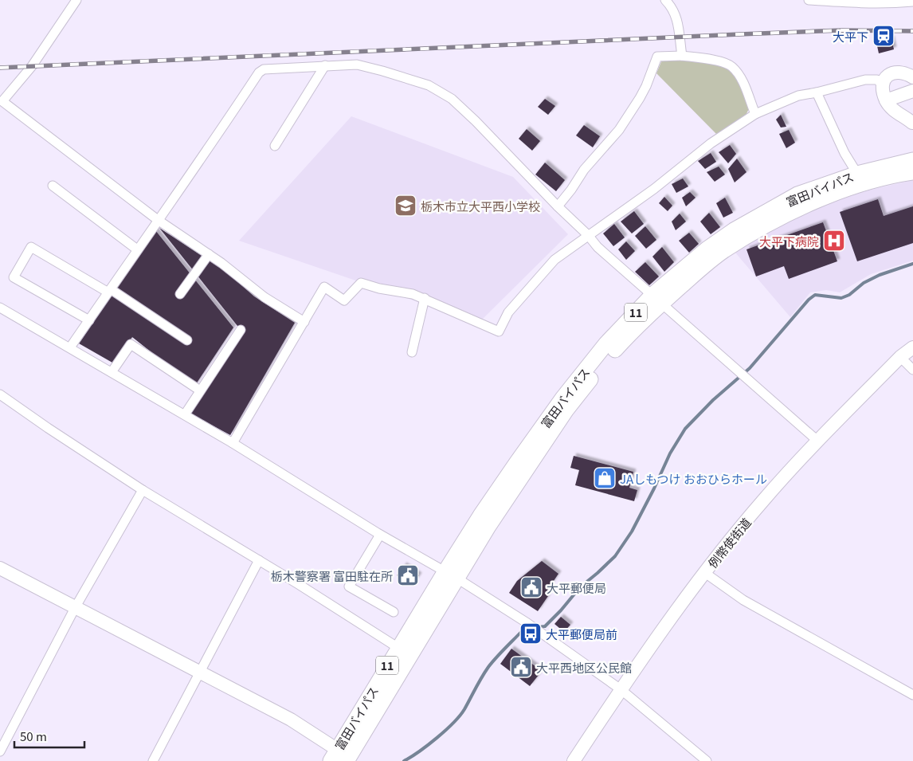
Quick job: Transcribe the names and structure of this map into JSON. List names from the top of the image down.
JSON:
{
  "streets": {
    "main road": ["富田バイパス", "11"],
    "street": ["例幣使街道"]
  },
  "places": {
    "station": ["大平下"],
    "school or university": ["栃木市立大平西小学校"],
    "hospital": ["大平下病院"],
    "shop": ["JAしもつけ おおひらホール"],
    "public building": ["栃木警察署 富田駐在所", "大平郵便局", "大平西地区公民館"],
    "bus stop": ["大平郵便局前"]
  },
  "scale_bar": "50 m"
}
